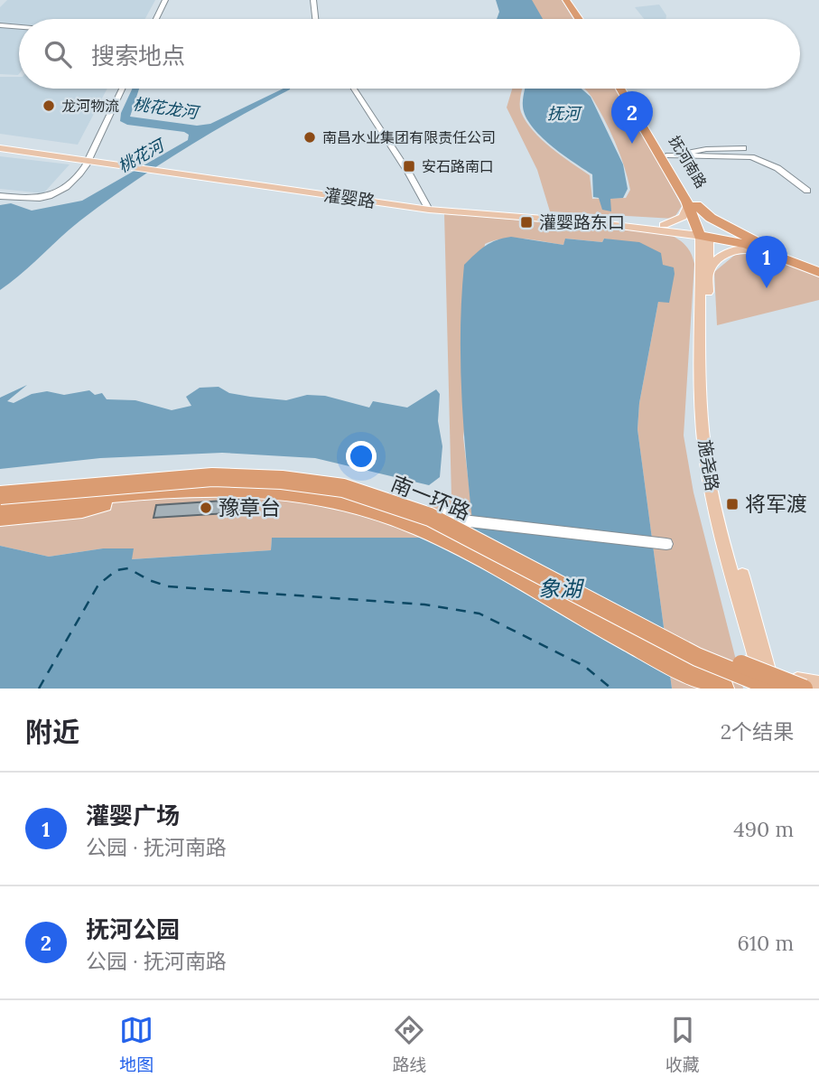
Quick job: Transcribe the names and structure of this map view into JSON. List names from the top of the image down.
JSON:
{
  "streets": {
    "highway": ["抚河南路", "南一环路"],
    "main road": ["灌婴路", "施尧路"]
  },
  "crossings": [
    ["抚河南路", "灌婴路"],
    ["抚河南路", "施尧路"],
    ["灌婴路", "施尧路"],
    ["施尧路", "南一环路"]
  ],
  "water": [
    "桃花龙河",
    "抚河",
    "桃花河",
    "象湖"
  ],
  "places": {
    "other": ["龙河物流", "南昌水业集团有限责任公司", "豫章台"],
    "transit": ["安石路南口", "灌婴路东口", "将军渡"]
  },
  "page": {
    "search": "搜索地点",
    "pins": ["2", "1"],
    "heading": ["附近", "2个结果"],
    "list": [
      {
        "mark": "1",
        "name": "灌婴广场",
        "note": "公园 · 抚河南路",
        "value": "490 m"
      },
      {
        "mark": "2",
        "name": "抚河公园",
        "note": "公园 · 抚河南路",
        "value": "610 m"
      }
    ],
    "nav": ["地图", "路线", "收藏"]
  }
}
